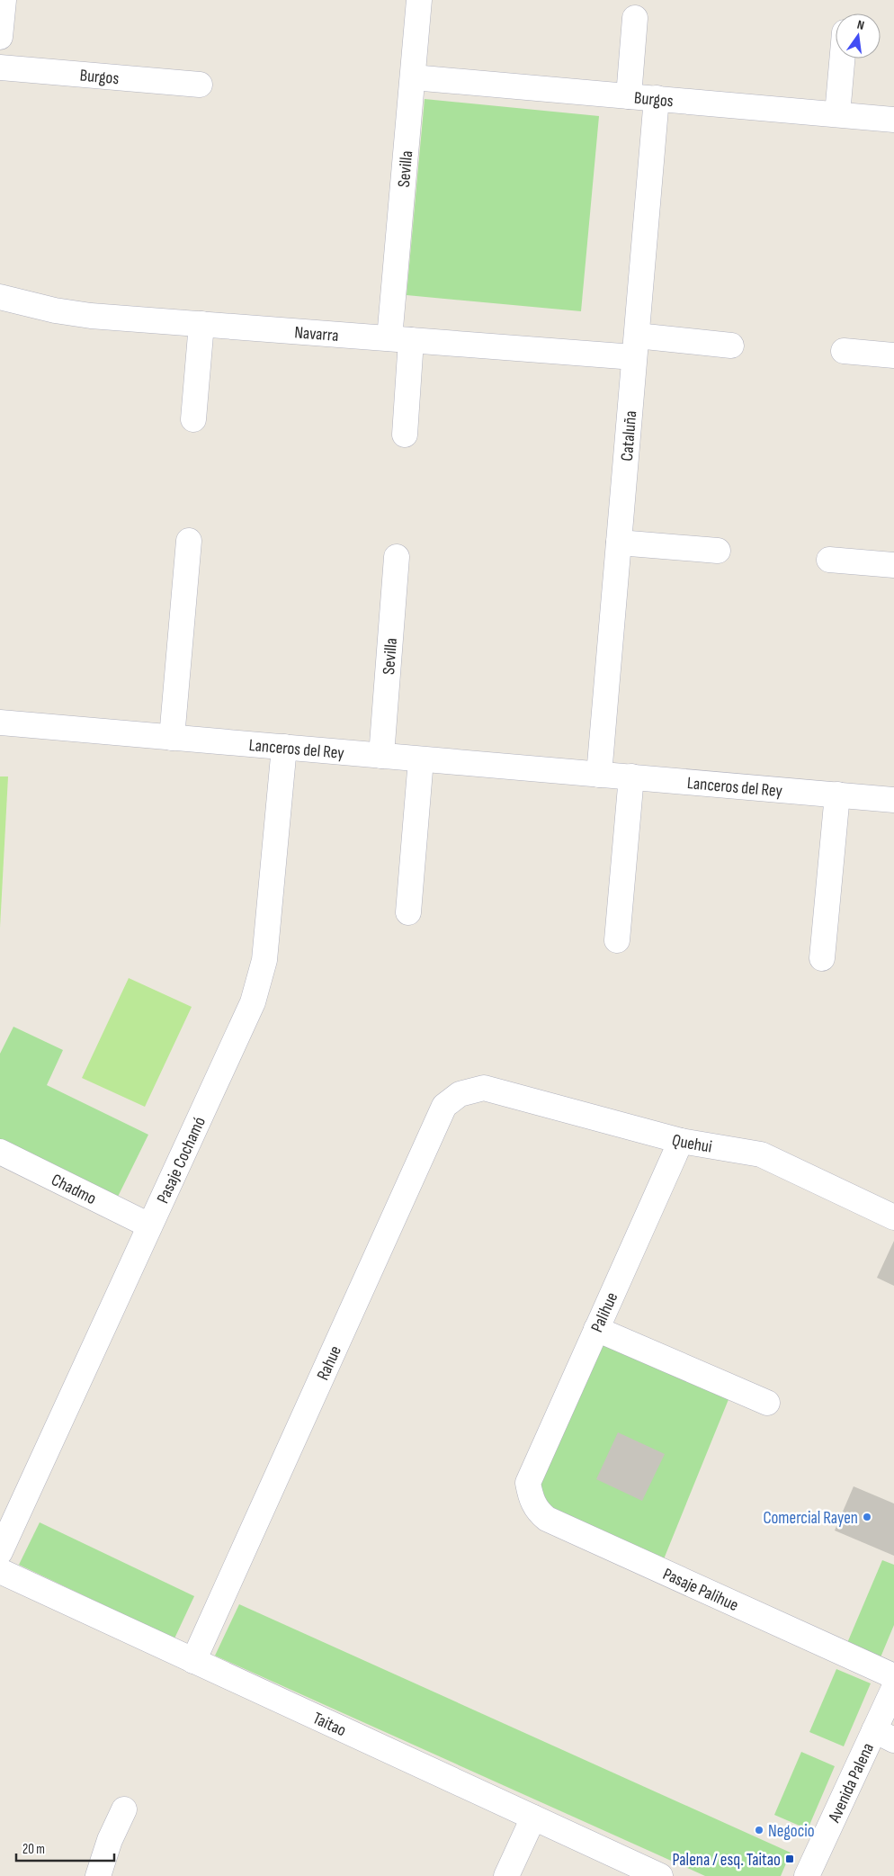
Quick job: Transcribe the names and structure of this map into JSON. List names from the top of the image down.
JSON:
{
  "streets": {
    "street": [
      "Burgos",
      "Sevilla",
      "Navarra",
      "Cataluña",
      "Lanceros del Rey",
      "Quehui",
      "Pasaje Cochamó",
      "Chadmo",
      "Palihue",
      "Rahue",
      "Pasaje Palihue",
      "Taitao",
      "Avenida Palena"
    ]
  },
  "crossings": [
    ["Burgos", "Sevilla"],
    ["Burgos", "Cataluña"],
    ["Sevilla", "Navarra"],
    ["Sevilla", "Lanceros del Rey"],
    ["Navarra", "Cataluña"],
    ["Cataluña", "Lanceros del Rey"],
    ["Lanceros del Rey", "Pasaje Cochamó"],
    ["Quehui", "Palihue"],
    ["Quehui", "Rahue"],
    ["Pasaje Cochamó", "Chadmo"],
    ["Palihue", "Pasaje Palihue"],
    ["Rahue", "Taitao"]
  ],
  "places": {
    "other": ["Comercial Rayen", "Negocio"],
    "transit": ["Palena / esq. Taitao"]
  },
  "scale_bar": "20 m",
  "north": "top"
}
